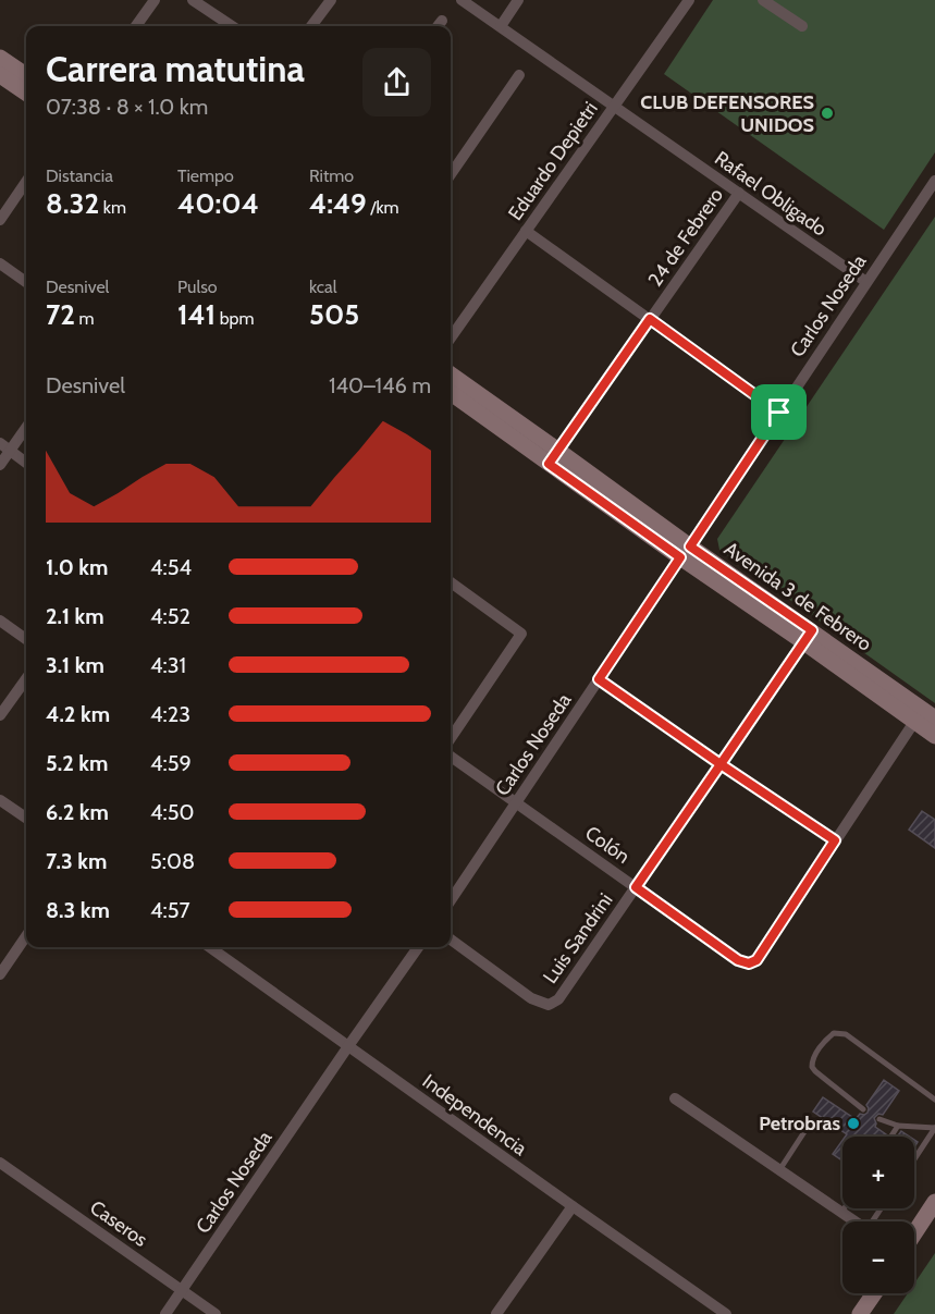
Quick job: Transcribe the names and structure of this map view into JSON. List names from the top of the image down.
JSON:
{
  "streets": {
    "street": [
      "Eduardo Depietri",
      "Rafael Obligado",
      "24 de Febrero",
      "Carlos Noseda",
      "Colón",
      "Luis Sandrini",
      "Independencia",
      "Caseros"
    ]
  },
  "crossings": [
    ["Eduardo Depietri", "Rafael Obligado"],
    ["Rafael Obligado", "24 de Febrero"],
    ["Rafael Obligado", "Carlos Noseda"],
    ["Carlos Noseda", "Colón"],
    ["Carlos Noseda", "Independencia"],
    ["Carlos Noseda", "Caseros"],
    ["Colón", "Luis Sandrini"]
  ],
  "places": ["CLUB DEFENSORES UNIDOS", "Petrobras"],
  "page": {
    "heading": ["Carrera matutina", "07:38 · 8 × 1.0 km"],
    "stats": [
      ["Distancia", "8.32 km"],
      ["Tiempo", "40:04"],
      ["Ritmo", "4:49 /km"],
      ["Desnivel", "72 m"],
      ["Pulso", "141 bpm"],
      ["kcal", "505"]
    ],
    "chart": ["Desnivel", "140–146 m"],
    "list": [
      {
        "name": "1.0 km",
        "note": "4:54"
      },
      {
        "name": "2.1 km",
        "note": "4:52"
      },
      {
        "name": "3.1 km",
        "note": "4:31"
      },
      {
        "name": "4.2 km",
        "note": "4:23"
      },
      {
        "name": "5.2 km",
        "note": "4:59"
      },
      {
        "name": "6.2 km",
        "note": "4:50"
      },
      {
        "name": "7.3 km",
        "note": "5:08"
      },
      {
        "name": "8.3 km",
        "note": "4:57"
      }
    ],
    "map_buttons": ["+", "−"]
  }
}
